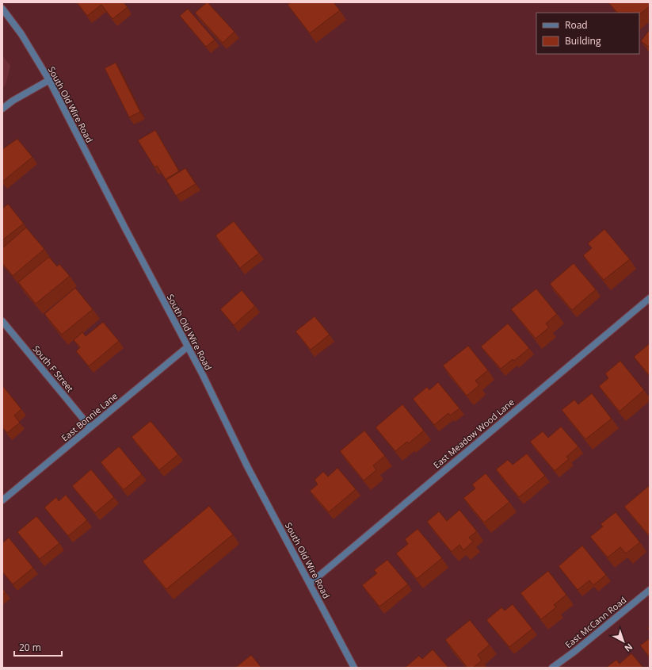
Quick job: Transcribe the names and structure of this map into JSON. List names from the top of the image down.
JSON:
{
  "streets": {
    "street": [
      "South Old Wire Road",
      "South F Street",
      "East Bonnie Lane",
      "East Meadow Wood Lane",
      "East McCann Road"
    ]
  },
  "crossings": [
    ["South Old Wire Road", "East Bonnie Lane"],
    ["South Old Wire Road", "East Meadow Wood Lane"],
    ["South F Street", "East Bonnie Lane"]
  ],
  "legend": ["Road", "Building"],
  "scale_bar": "20 m",
  "north": "bottom right"
}
